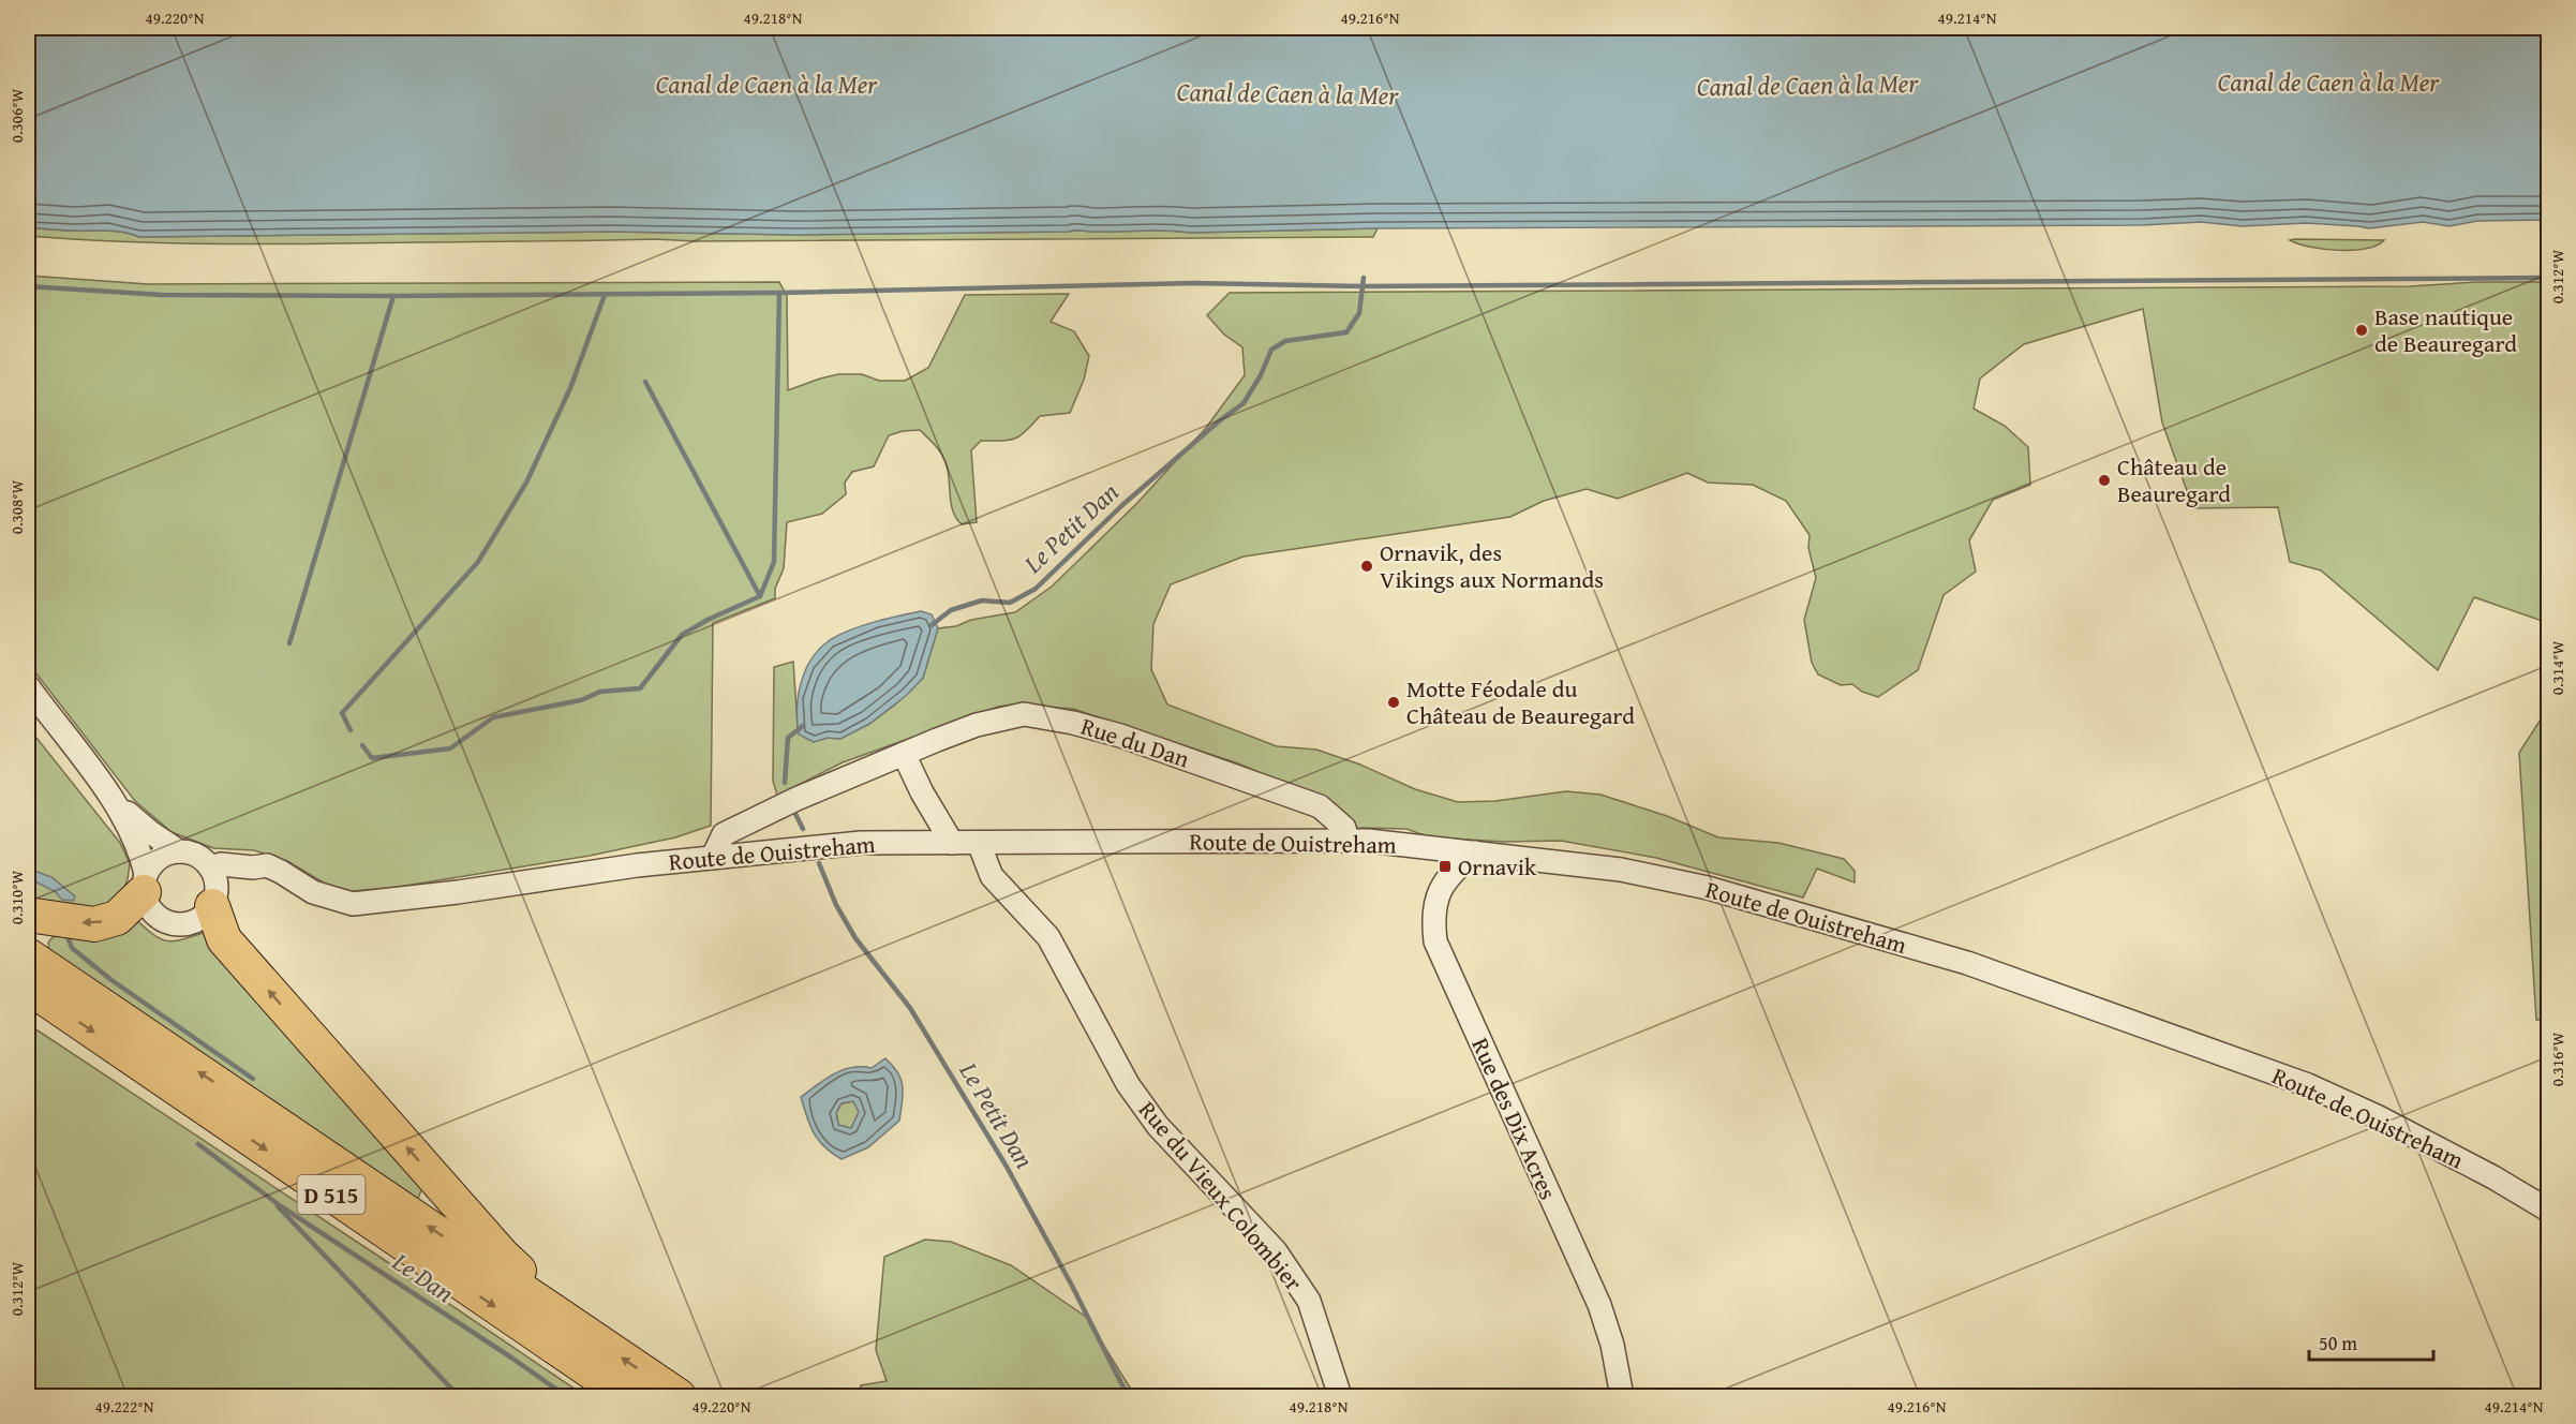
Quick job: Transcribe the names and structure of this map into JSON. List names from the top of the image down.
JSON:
{
  "streets": {
    "highway": ["D 515"],
    "street": [
      "Rue du Dan",
      "Route de Ouistreham",
      "Rue des Dix Acres",
      "Rue du Vieux Colombier"
    ]
  },
  "crossings": [
    ["Rue du Dan", "Route de Ouistreham"],
    ["Route de Ouistreham", "Rue des Dix Acres"],
    ["Route de Ouistreham", "Rue du Vieux Colombier"]
  ],
  "water": ["Canal de Caen à la Mer", "Le Petit Dan", "Le Dan"],
  "places": {
    "other": [
      "Base nautique de Beauregard",
      "Château de Beauregard",
      "Ornavik, des Vikings aux Normands",
      "Motte Féodale du Château de Beauregard"
    ],
    "transit": ["Ornavik"]
  },
  "scale_bar": "50 m",
  "coordinates": [
    "49.220°N",
    "49.218°N",
    "49.216°N",
    "49.214°N",
    "0.306°W",
    "0.312°W",
    "0.308°W",
    "0.314°W",
    "0.310°W",
    "0.316°W",
    "49.222°N"
  ]
}
